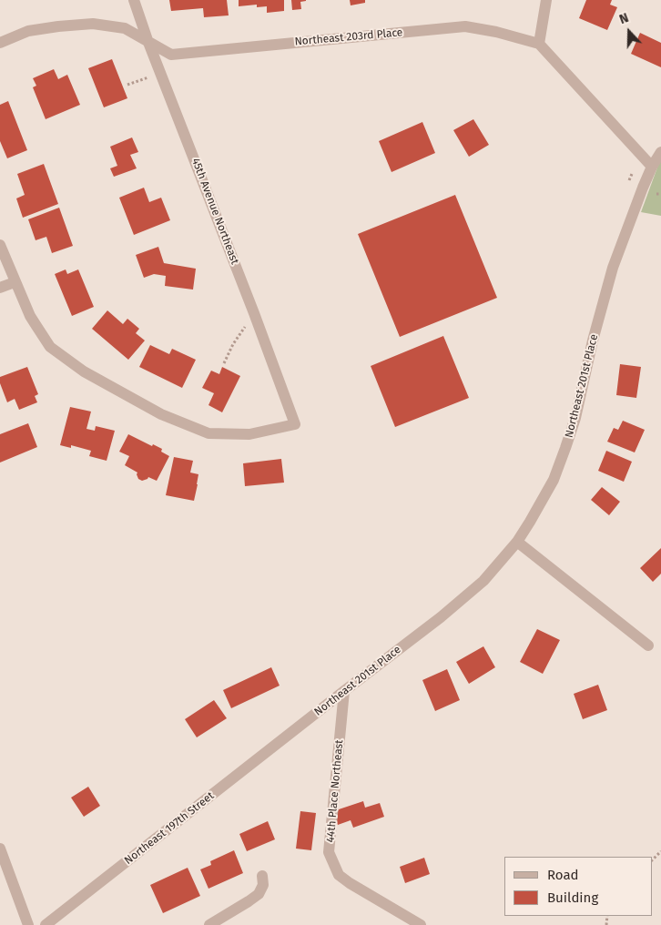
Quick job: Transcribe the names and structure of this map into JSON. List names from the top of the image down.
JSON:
{
  "streets": {
    "street": [
      "Northeast 203rd Place",
      "45th Avenue Northeast",
      "Northeast 201st Place",
      "44th Place Northeast",
      "Northeast 197th Street"
    ]
  },
  "crossings": [
    ["Northeast 203rd Place", "45th Avenue Northeast"],
    ["Northeast 201st Place", "44th Place Northeast"],
    ["Northeast 201st Place", "Northeast 197th Street"]
  ],
  "legend": ["Road", "Building"],
  "north": "top"
}
